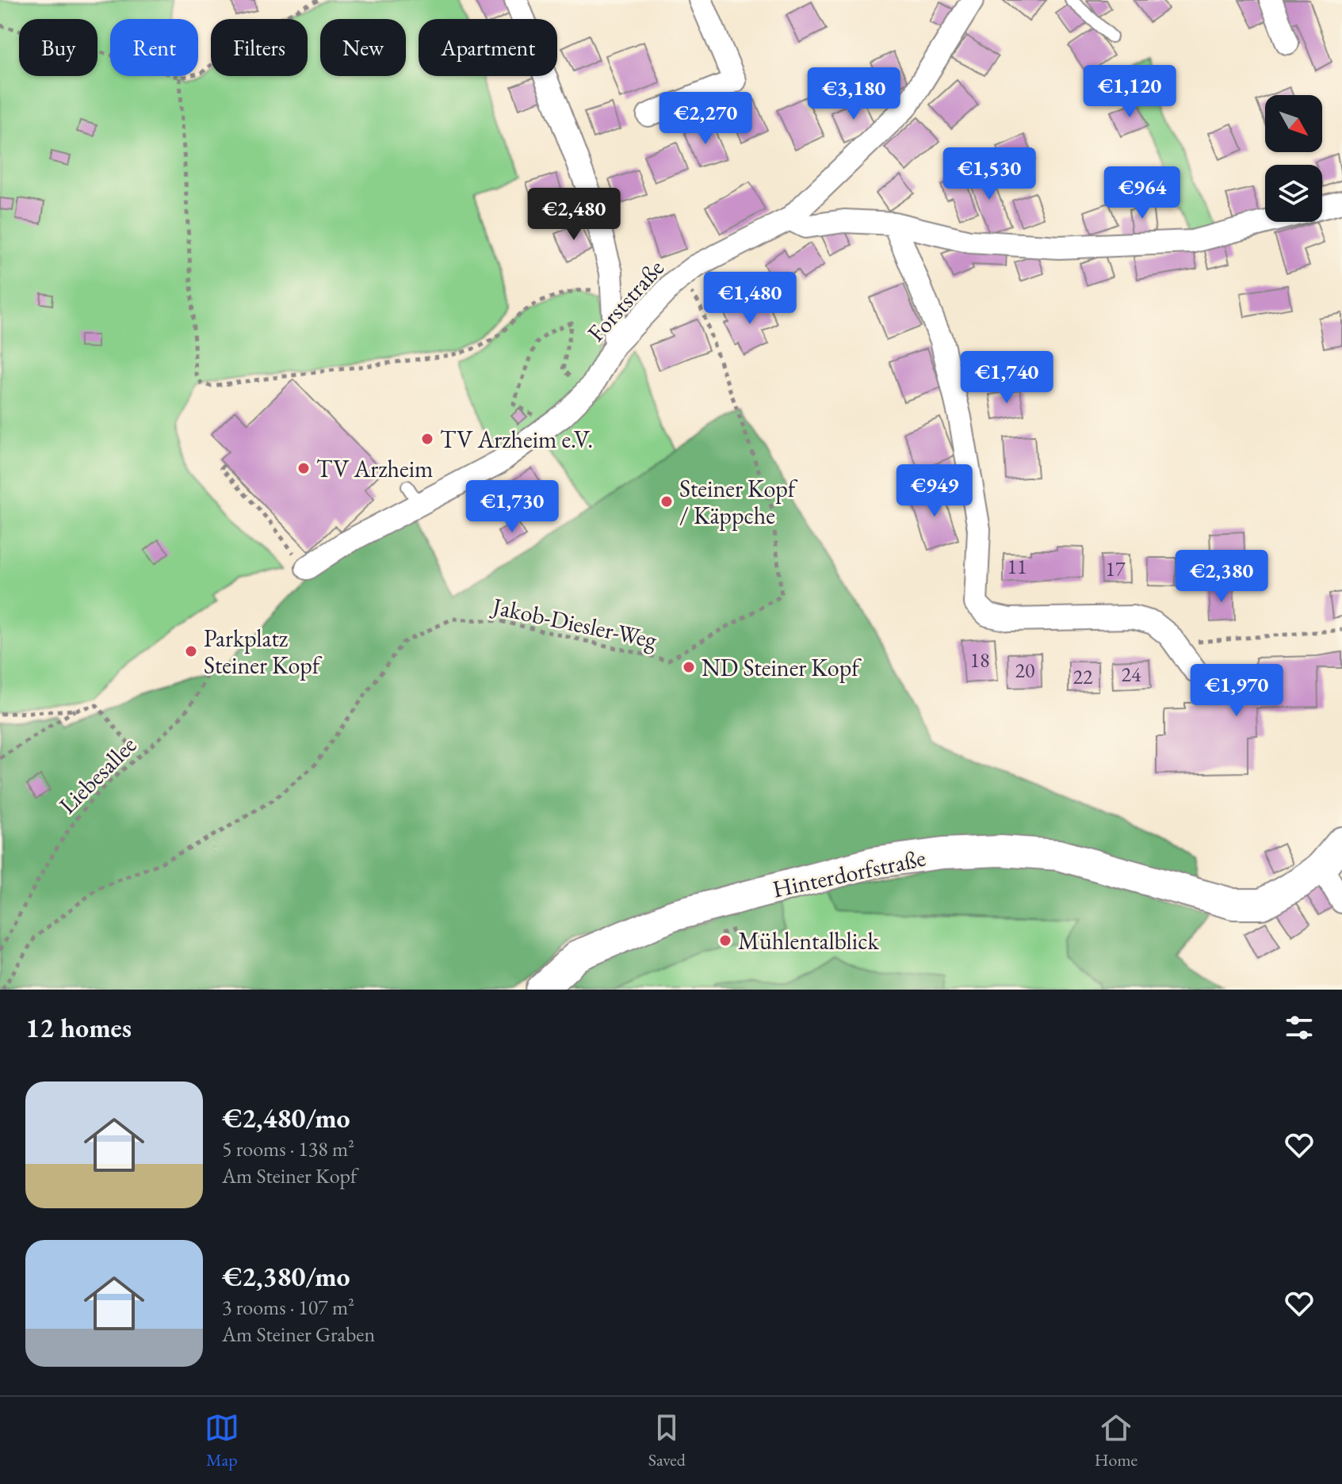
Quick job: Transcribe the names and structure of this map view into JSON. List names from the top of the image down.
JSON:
{
  "streets": {
    "street": ["Forststraße", "Hinterdorfstraße"],
    "path": ["Jakob-Diesler-Weg", "Liebesallee"]
  },
  "crossings": [
    ["Forststraße", "Jakob-Diesler-Weg"]
  ],
  "places": [
    "TV Arzheim e.V.",
    "TV Arzheim",
    "Steiner Kopf / Käppche",
    "Parkplatz Steiner Kopf",
    "ND Steiner Kopf",
    "Mühlentalblick"
  ],
  "house_numbers": [
    "11",
    "17",
    "18",
    "20",
    "24",
    "22"
  ],
  "north": "bottom right",
  "page": {
    "chip": [
      "Buy",
      "Rent",
      "Filters",
      "New",
      "Apartment"
    ],
    "price": [
      "€1,120",
      "€3,180",
      "€2,270",
      "€1,530",
      "€964",
      "€2,480",
      "€1,480",
      "€1,740",
      "€949",
      "€1,730",
      "€2,380",
      "€1,970"
    ],
    "heading": "12 homes",
    "list": [
      {
        "name": "€2,480/mo",
        "note": "5 rooms · 138 m² · Am Steiner Kopf"
      },
      {
        "name": "€2,380/mo",
        "note": "3 rooms · 107 m² · Am Steiner Graben"
      }
    ],
    "tabs": ["Map", "Saved", "Home"]
  }
}
